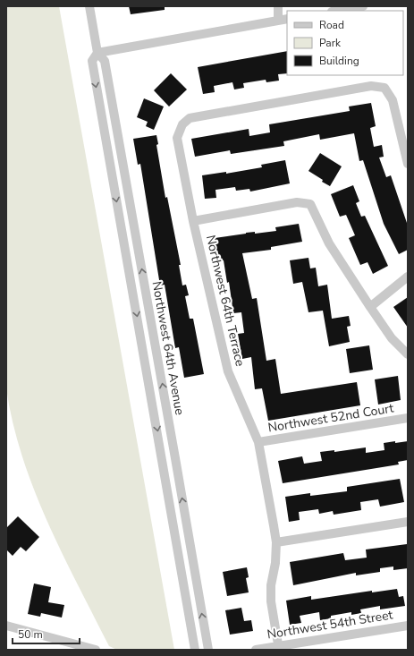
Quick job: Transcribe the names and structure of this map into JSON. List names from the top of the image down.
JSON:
{
  "streets": {
    "street": [
      "Northwest 64th Terrace",
      "Northwest 64th Avenue",
      "Northwest 52nd Court",
      "Northwest 54th Street"
    ]
  },
  "crossings": [
    ["Northwest 64th Terrace", "Northwest 52nd Court"],
    ["Northwest 64th Terrace", "Northwest 54th Street"]
  ],
  "legend": ["Road", "Park", "Building"],
  "scale_bar": "50 m"
}
